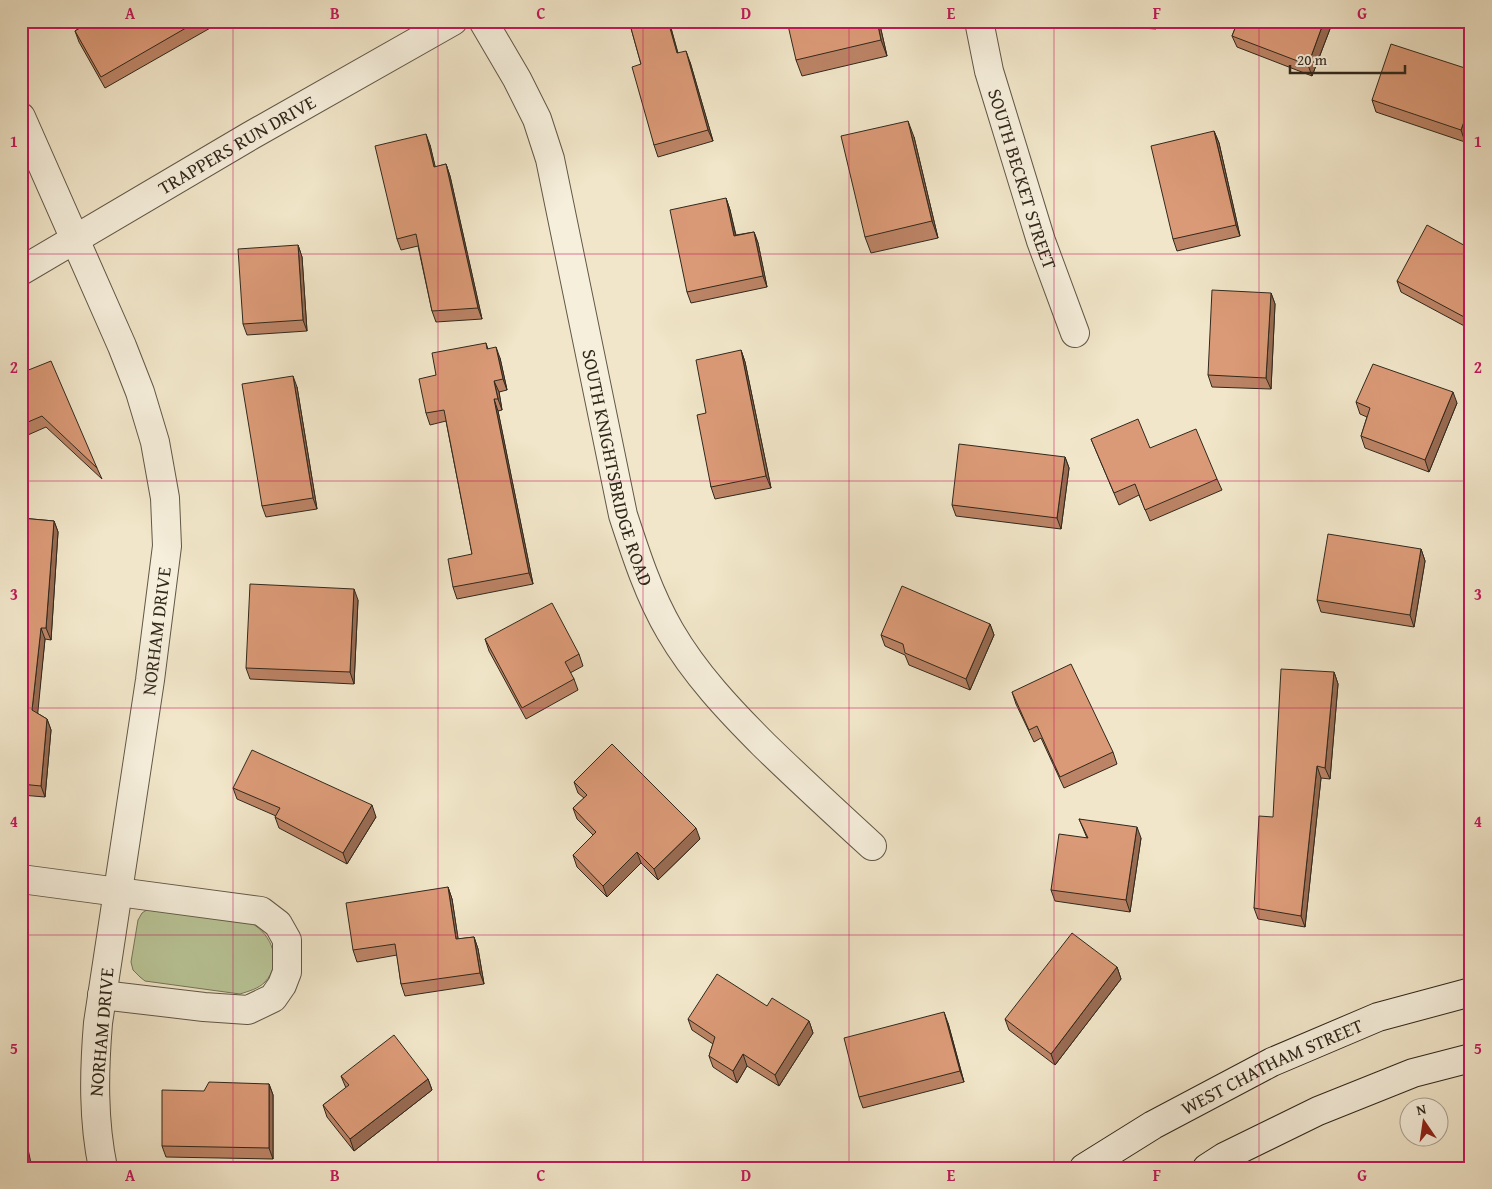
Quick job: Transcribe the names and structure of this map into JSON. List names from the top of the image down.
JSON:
{
  "streets": {
    "street": [
      "TRAPPERS RUN DRIVE",
      "SOUTH BECKET STREET",
      "SOUTH KNIGHTSBRIDGE ROAD",
      "NORHAM DRIVE",
      "WEST CHATHAM STREET"
    ]
  },
  "crossings": [
    ["TRAPPERS RUN DRIVE", "NORHAM DRIVE"]
  ],
  "scale_bar": "20 m",
  "north": "top",
  "grid": {
    "columns": [
      "A",
      "B",
      "C",
      "D",
      "E",
      "F",
      "G"
    ],
    "rows": [
      "1",
      "2",
      "3",
      "4",
      "5"
    ]
  }
}
